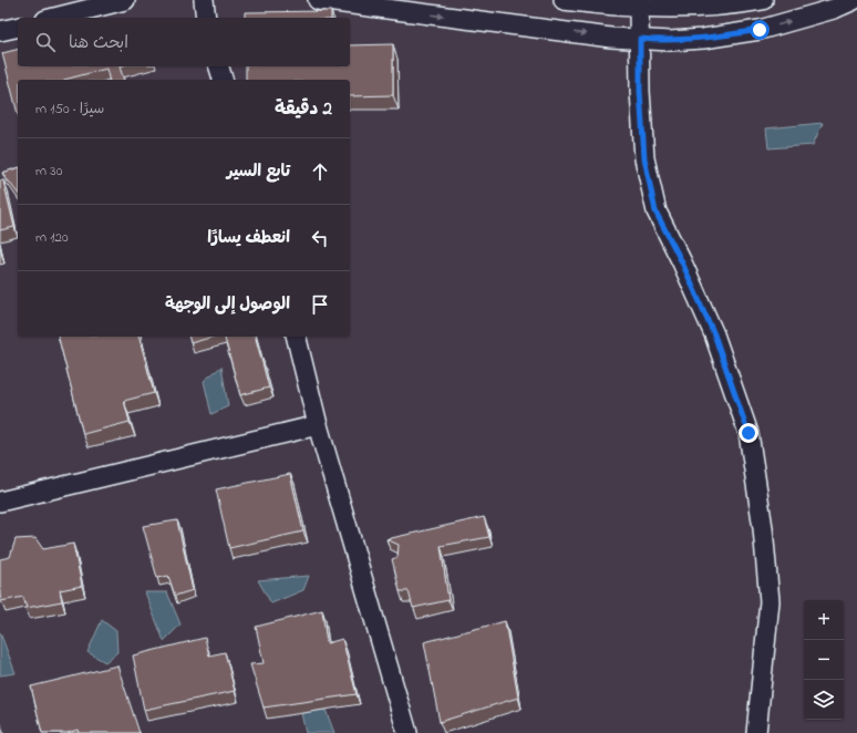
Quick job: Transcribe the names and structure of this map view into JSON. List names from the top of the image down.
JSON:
{
  "page": {
    "search": "ابحث هنا",
    "heading": ["2 دقيقة", "سيرًا · 150 m"],
    "list": [
      ["تابع السير", "30 m"],
      ["انعطف يسارًا", "120 m"],
      "الوصول إلى الوجهة"
    ],
    "map_buttons": ["+", "−"]
  }
}
